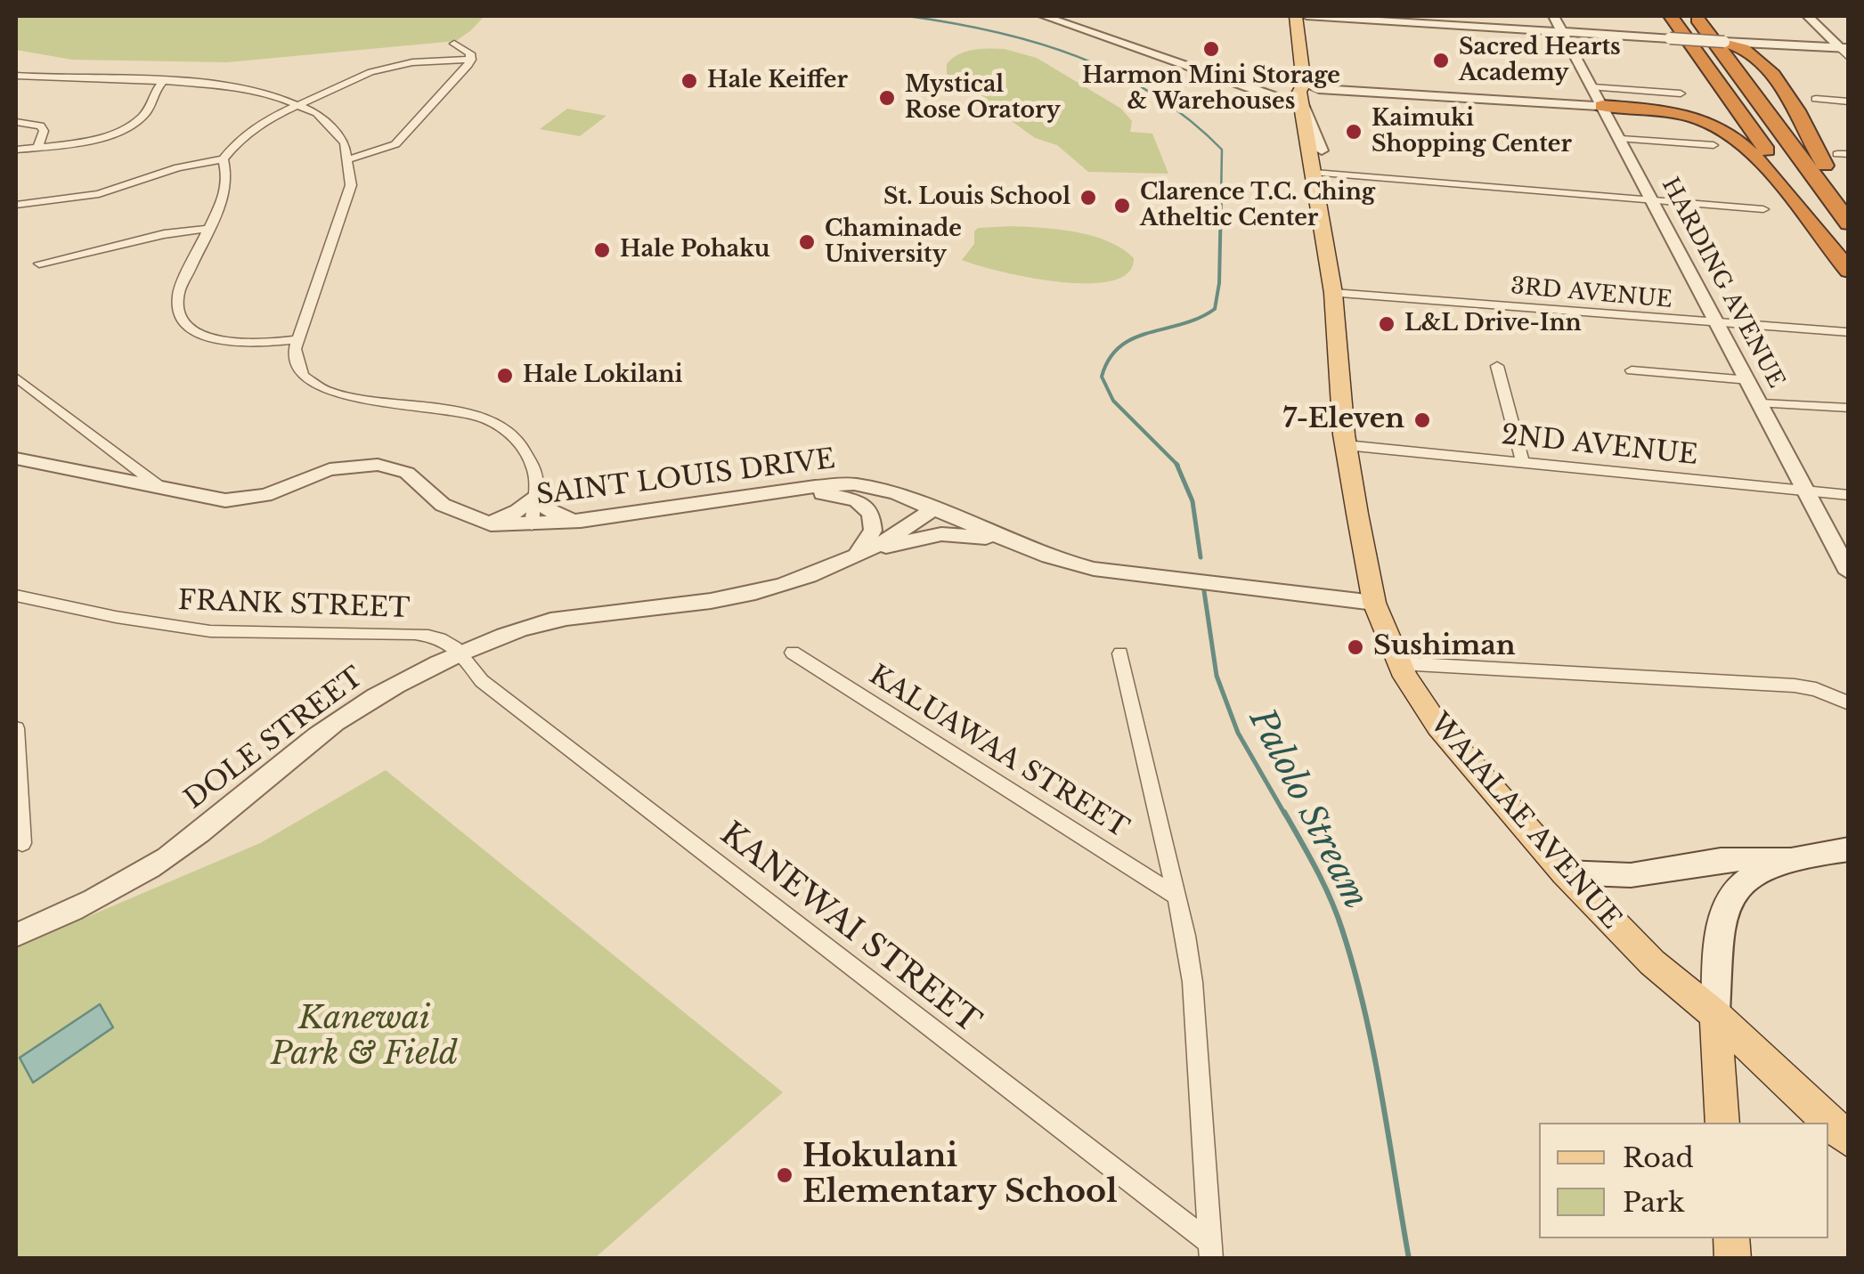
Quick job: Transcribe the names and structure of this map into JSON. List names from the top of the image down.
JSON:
{
  "streets": {
    "main road": ["WAIALAE AVENUE"],
    "street": [
      "HARDING AVENUE",
      "3RD AVENUE",
      "2ND AVENUE",
      "SAINT LOUIS DRIVE",
      "FRANK STREET",
      "DOLE STREET",
      "KALUAWAA STREET",
      "KANEWAI STREET"
    ]
  },
  "crossings": [
    ["HARDING AVENUE", "3RD AVENUE"],
    ["HARDING AVENUE", "2ND AVENUE"],
    ["3RD AVENUE", "WAIALAE AVENUE"],
    ["2ND AVENUE", "WAIALAE AVENUE"],
    ["SAINT LOUIS DRIVE", "DOLE STREET"],
    ["SAINT LOUIS DRIVE", "WAIALAE AVENUE"],
    ["FRANK STREET", "DOLE STREET"],
    ["FRANK STREET", "KANEWAI STREET"],
    ["DOLE STREET", "KANEWAI STREET"]
  ],
  "water": ["Palolo Stream"],
  "parks": ["Kanewai Park & Field"],
  "places": [
    "Harmon Mini Storage & Warehouses",
    "Sacred Hearts Academy",
    "Hale Keiffer",
    "Mystical Rose Oratory",
    "Kaimuki Shopping Center",
    "St. Louis School",
    "Clarence T.C. Ching Atheltic Center",
    "Chaminade University",
    "Hale Pohaku",
    "L&L Drive-Inn",
    "Hale Lokilani",
    "7-Eleven",
    "Sushiman",
    "Hokulani Elementary School"
  ],
  "legend": ["Road", "Park"]
}
